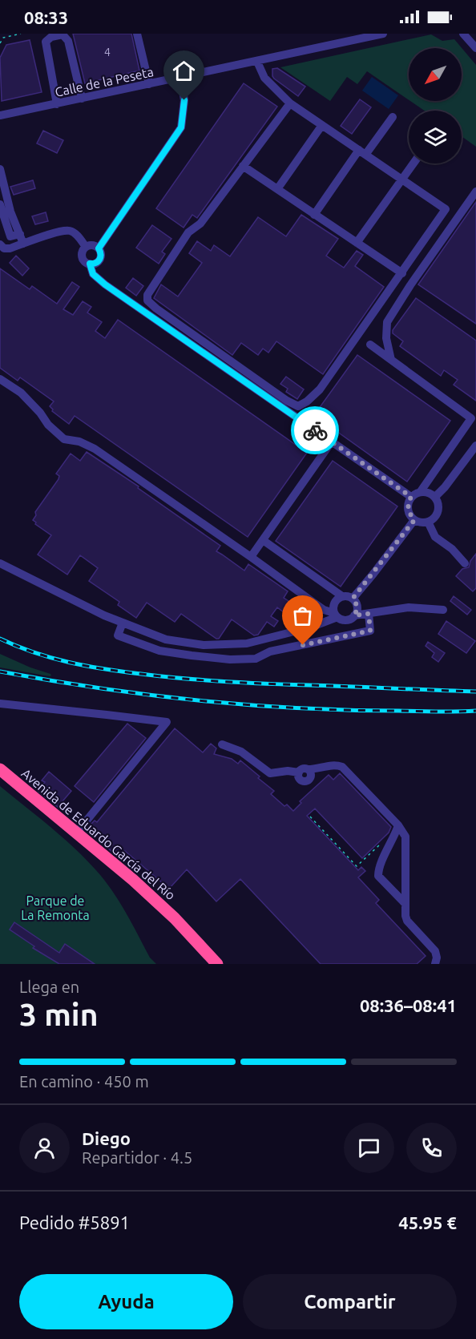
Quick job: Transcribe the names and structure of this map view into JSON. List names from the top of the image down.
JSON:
{
  "streets": {
    "highway": ["Avenida de Eduardo García del Río"],
    "street": ["Calle de la Peseta"]
  },
  "parks": ["Parque de La Remonta"],
  "house_numbers": ["4"],
  "north": "bottom left",
  "page": {
    "status": "08:33",
    "heading": ["3 min", "Llega en", "08:36–08:41"],
    "panel": [
      "Diego",
      "Repartidor · 4.5",
      "Pedido #5891",
      "45.95 €"
    ],
    "bar": "En camino · 450 m",
    "buttons": ["Ayuda", "Compartir"]
  }
}
